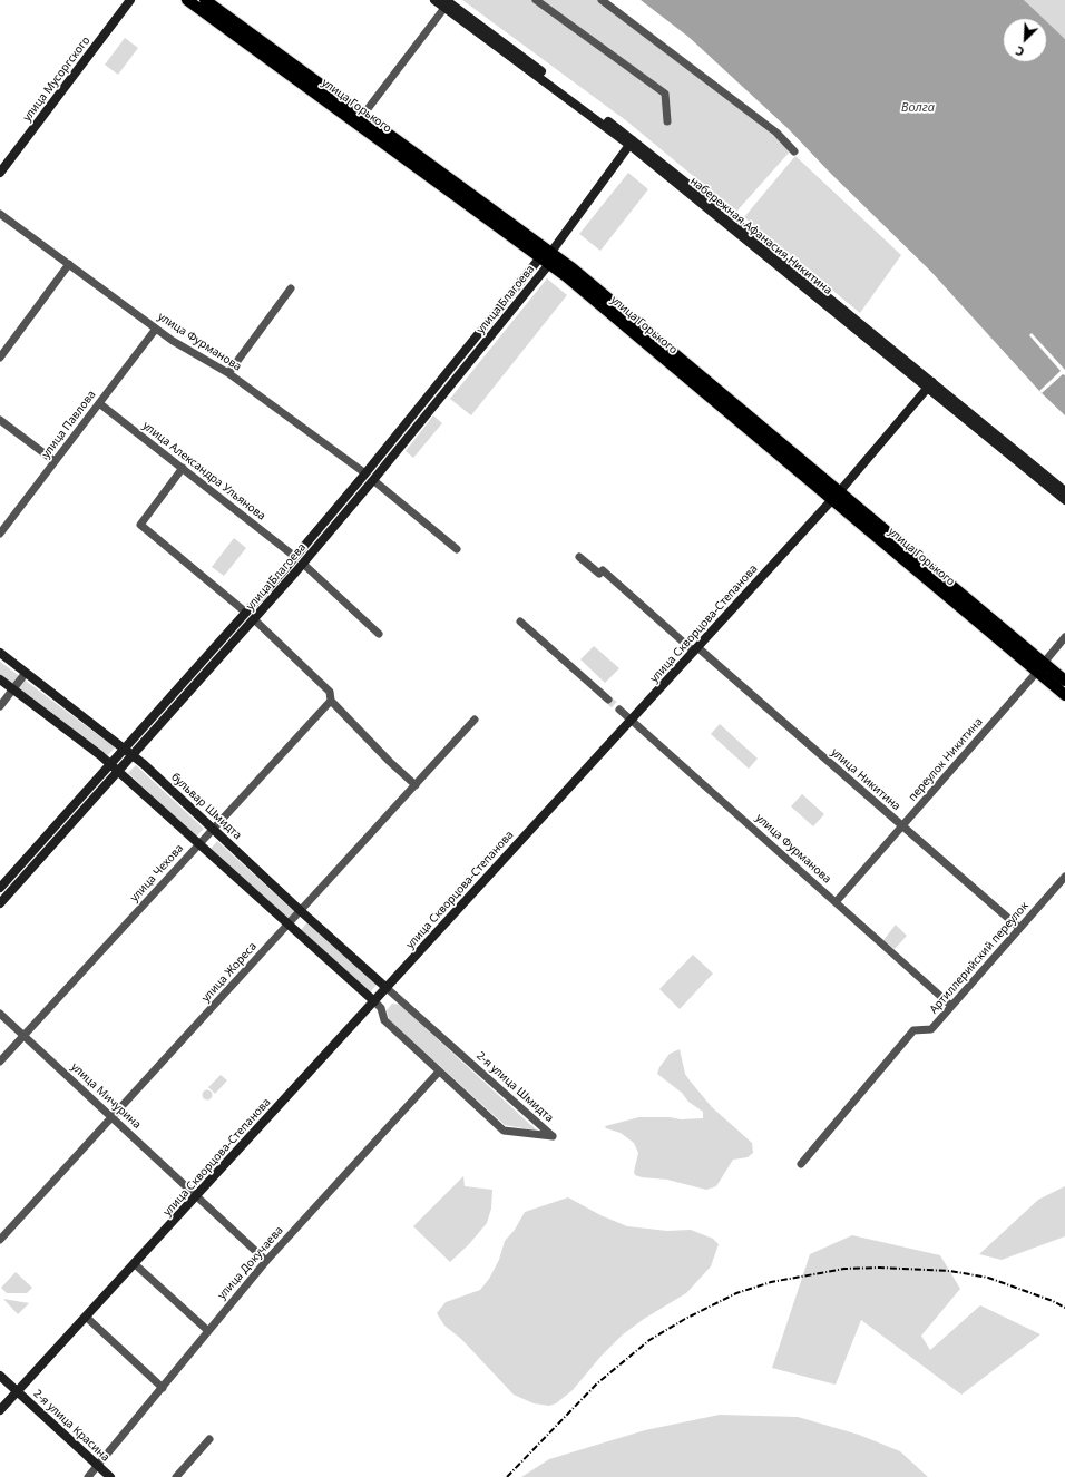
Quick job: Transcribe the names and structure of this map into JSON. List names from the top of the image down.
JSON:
{
  "streets": {
    "main road": [
      "улица Мусоргского",
      "улица Горького",
      "набережная Афанасия Никитина",
      "улица Благоева",
      "улица Скворцова-Степанова",
      "бульвар Шмидта",
      "2-я улица Красина"
    ],
    "street": [
      "улица Фурманова",
      "улица Павлова",
      "улица Александра Ульянова",
      "переулок Никитина",
      "улица Никитина",
      "улица Чехова",
      "Артиллерийский переулок",
      "улица Жореса",
      "2-я улица Шмидта",
      "улица Мичурина",
      "улица Докучаева"
    ]
  },
  "crossings": [
    ["улица Горького", "улица Благоева"],
    ["улица Горького", "улица Скворцова-Степанова"],
    ["улица Горького", "переулок Никитина"],
    ["набережная Афанасия Никитина", "улица Благоева"],
    ["набережная Афанасия Никитина", "улица Скворцова-Степанова"],
    ["улица Благоева", "улица Фурманова"],
    ["улица Благоева", "улица Александра Ульянова"],
    ["улица Благоева", "бульвар Шмидта"],
    ["улица Фурманова", "улица Павлова"],
    ["улица Фурманова", "улица Скворцова-Степанова"],
    ["улица Фурманова", "переулок Никитина"],
    ["улица Фурманова", "Артиллерийский переулок"],
    ["улица Павлова", "улица Александра Ульянова"],
    ["улица Скворцова-Степанова", "улица Никитина"],
    ["улица Скворцова-Степанова", "бульвар Шмидта"],
    ["улица Скворцова-Степанова", "2-я улица Шмидта"],
    ["улица Скворцова-Степанова", "улица Мичурина"],
    ["улица Скворцова-Степанова", "2-я улица Красина"],
    ["переулок Никитина", "улица Никитина"],
    ["улица Никитина", "Артиллерийский переулок"],
    ["бульвар Шмидта", "улица Чехова"],
    ["бульвар Шмидта", "улица Жореса"],
    ["бульвар Шмидта", "2-я улица Шмидта"],
    ["улица Чехова", "улица Мичурина"],
    ["улица Жореса", "улица Мичурина"],
    ["2-я улица Шмидта", "улица Докучаева"],
    ["улица Мичурина", "улица Докучаева"],
    ["улица Докучаева", "2-я улица Красина"]
  ],
  "water": ["Волга"],
  "north": "bottom left"
}
